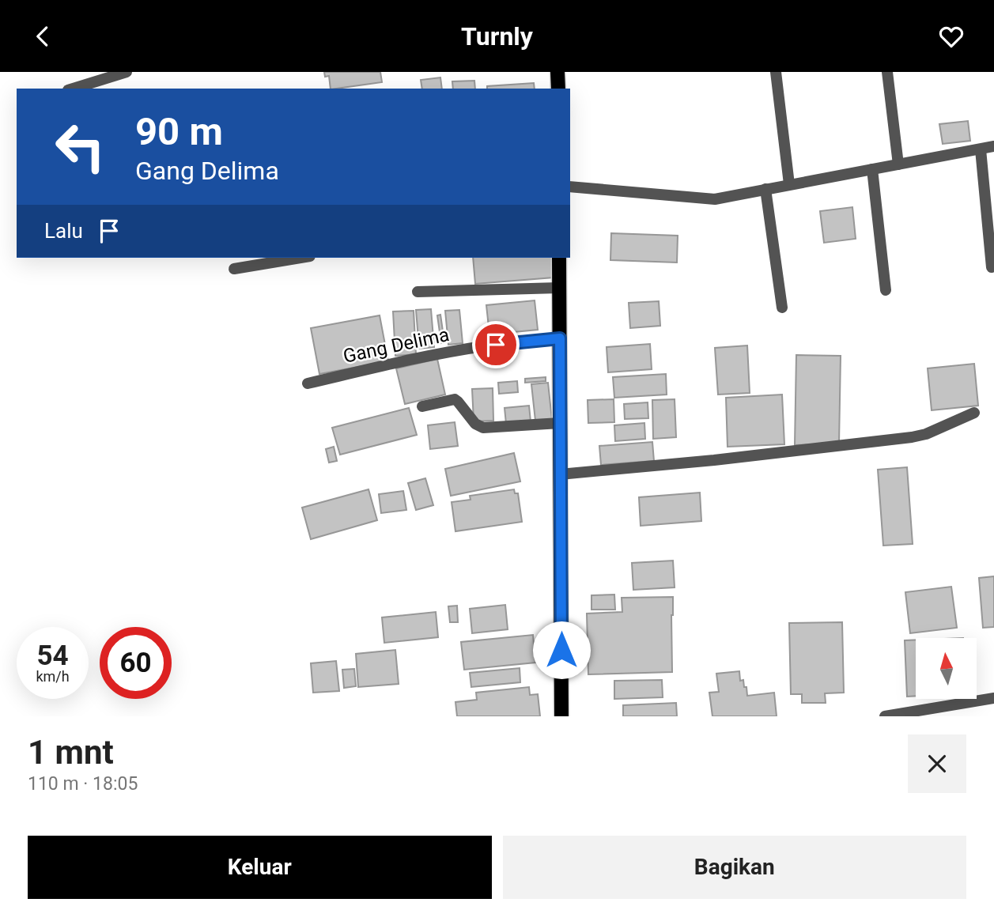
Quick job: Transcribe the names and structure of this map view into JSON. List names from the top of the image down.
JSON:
{
  "streets": {
    "street": ["Gang Delima"]
  },
  "north": "top",
  "page": {
    "header": "Turnly",
    "turn": ["90 m", "Gang Delima"],
    "then": "Lalu",
    "speed": "54 km/h",
    "limit": "60",
    "heading": ["1 mnt", "110 m · 18:05"],
    "buttons": ["Keluar", "Bagikan"]
  }
}
